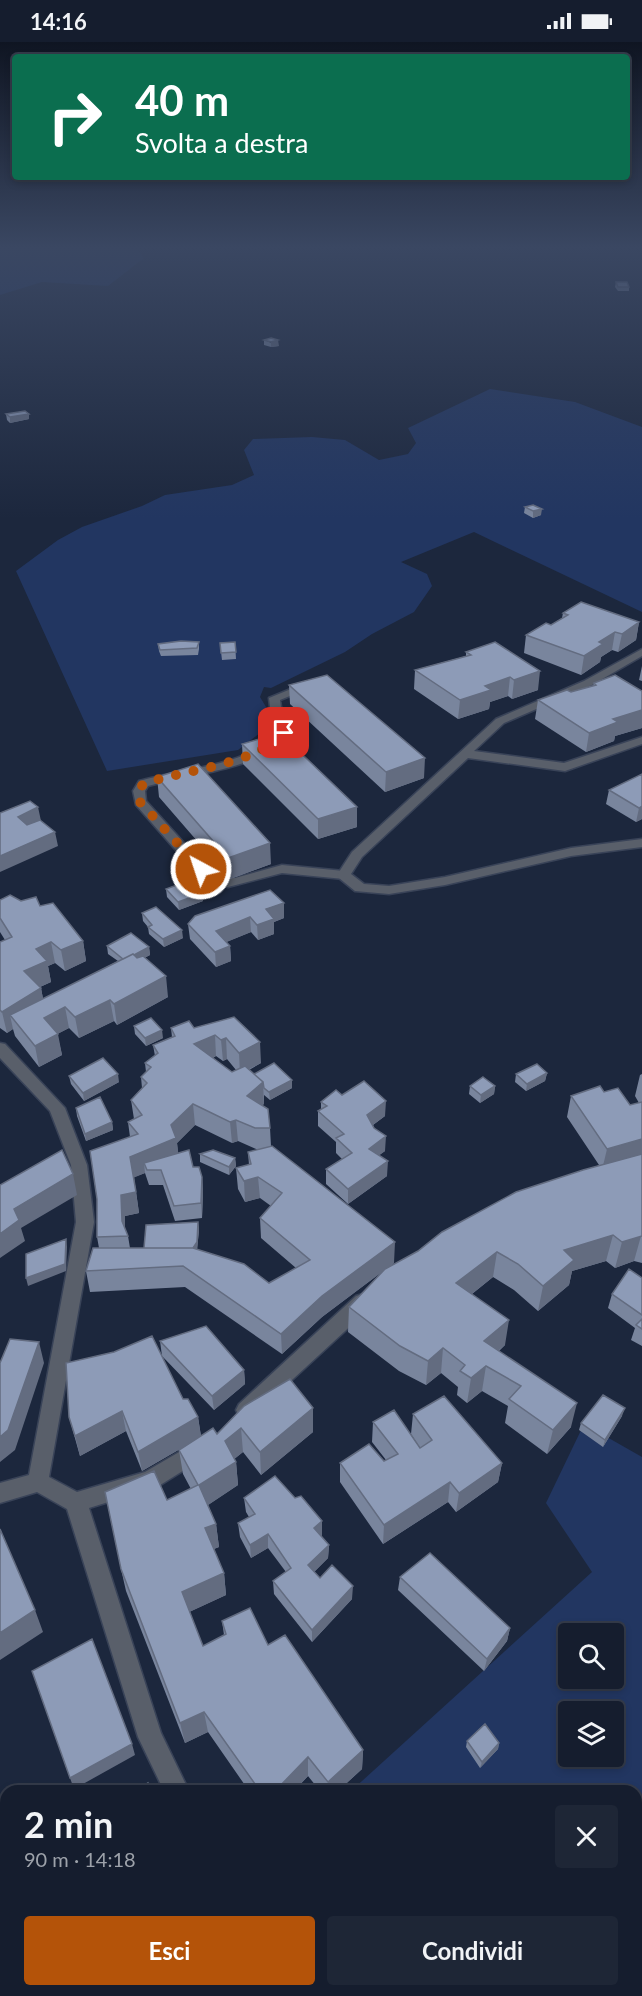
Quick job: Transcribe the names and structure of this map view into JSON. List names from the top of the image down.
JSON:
{
  "page": {
    "status": "14:16",
    "turn": ["40 m", "Svolta a destra"],
    "heading": ["2 min", "90 m · 14:18"],
    "buttons": ["Esci", "Condividi"]
  }
}
